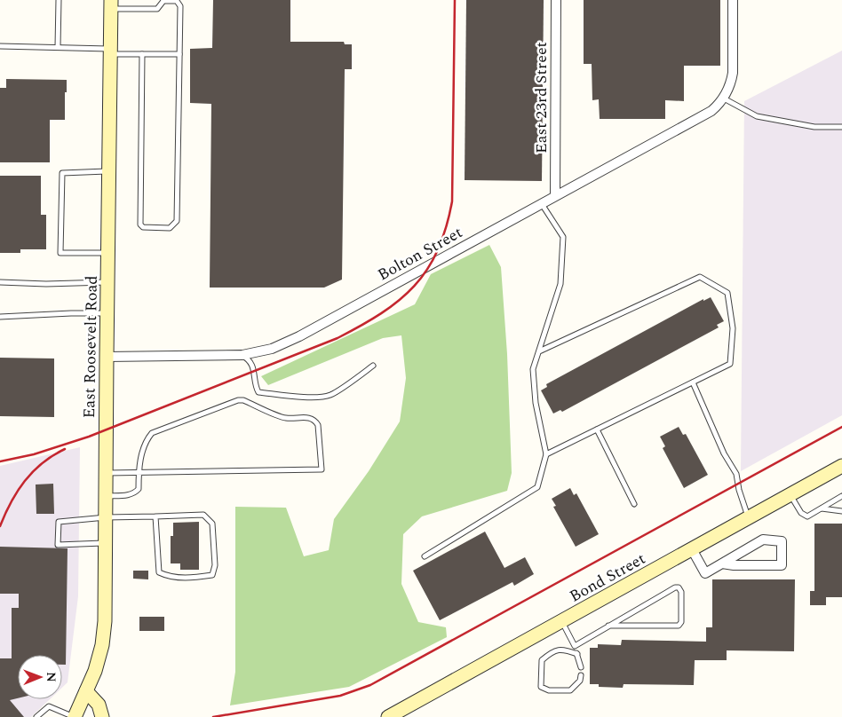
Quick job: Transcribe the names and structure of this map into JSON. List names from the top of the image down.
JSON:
{
  "streets": {
    "main road": ["East Roosevelt Road", "Bond Street"],
    "street": ["East 23rd Street", "Bolton Street"]
  },
  "crossings": [
    ["East 23rd Street", "Bolton Street"],
    ["Bolton Street", "East Roosevelt Road"]
  ],
  "north": "right"
}
